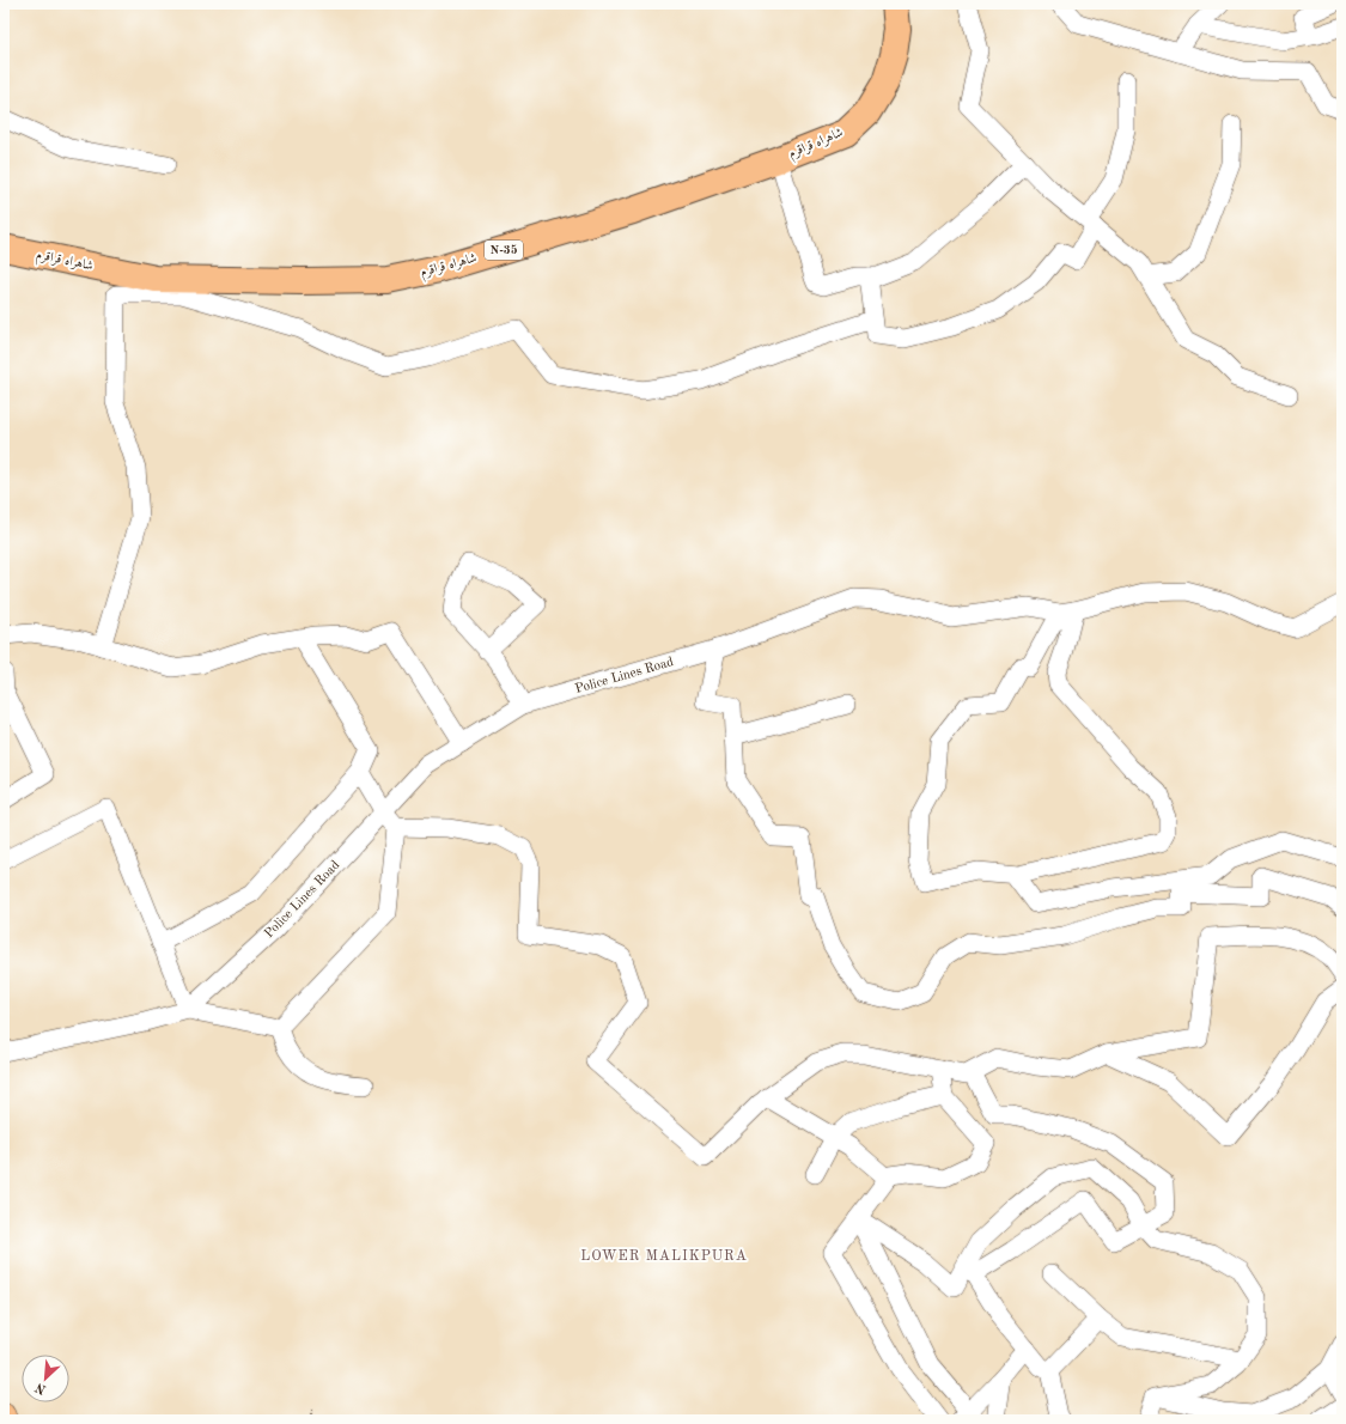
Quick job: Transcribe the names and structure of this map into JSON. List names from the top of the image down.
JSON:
{
  "streets": {
    "highway": ["شاہراہ قراقرم", "N-35"],
    "street": ["Police Lines Road"]
  },
  "districts": ["LOWER MALIKPURA"],
  "north": "bottom left"
}
